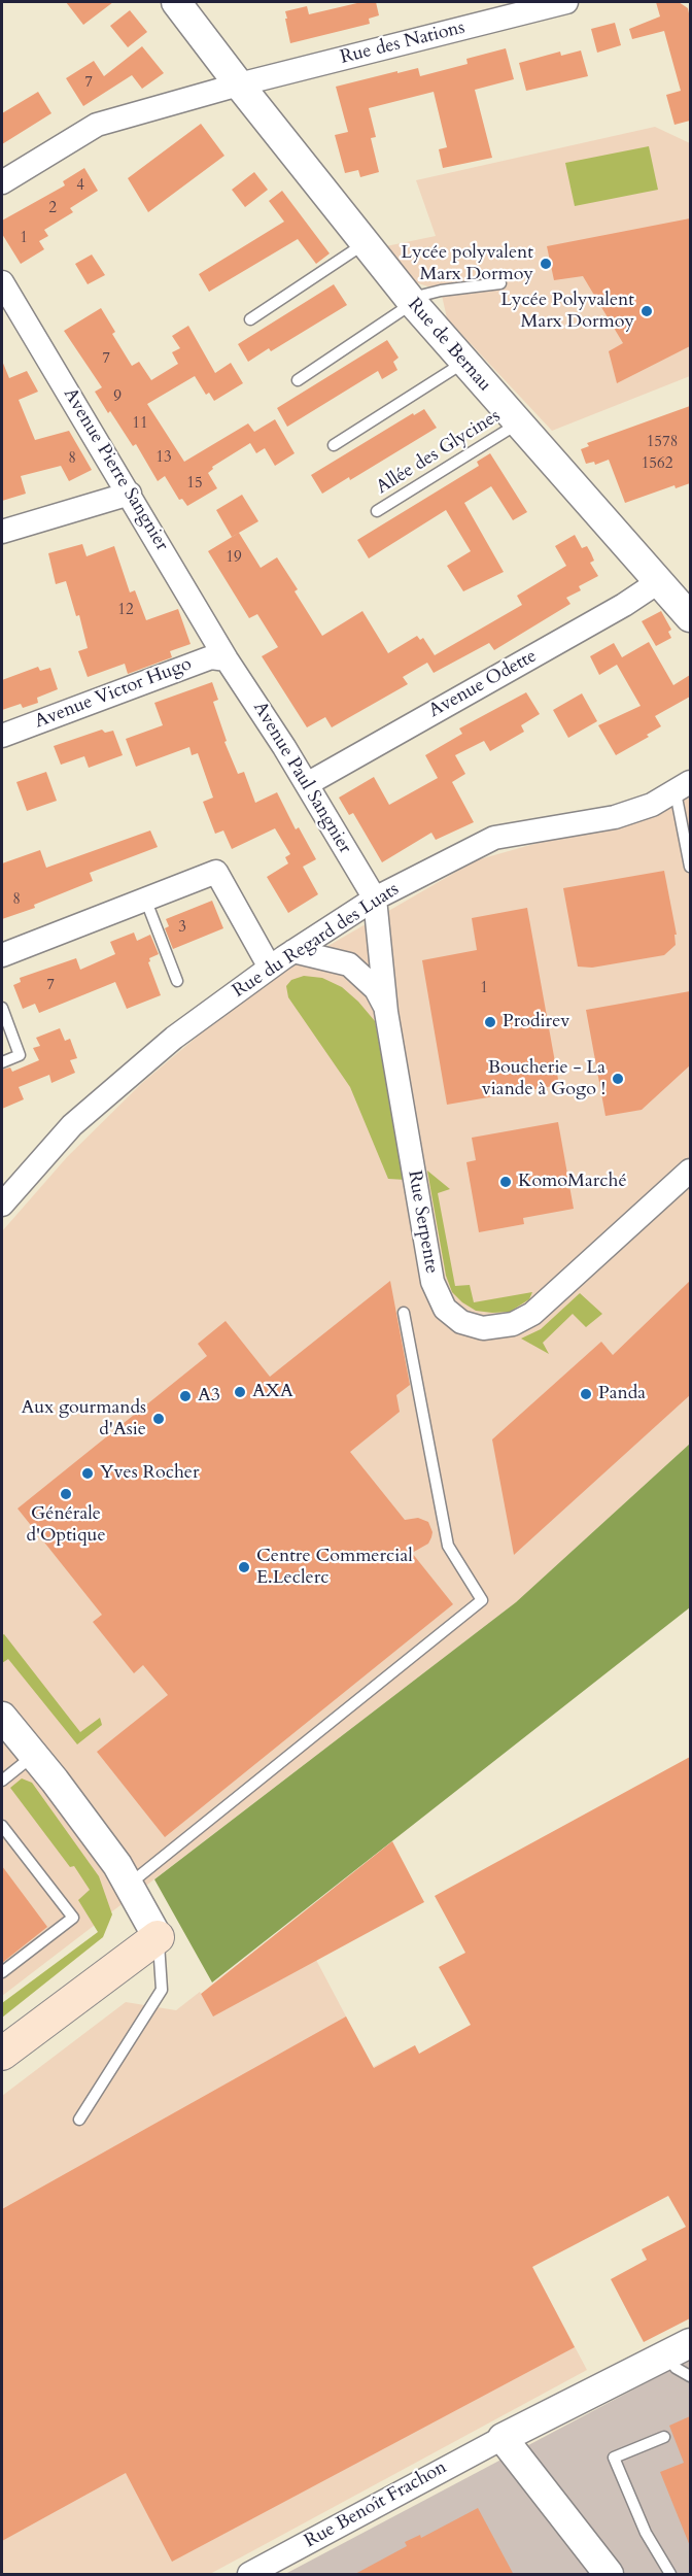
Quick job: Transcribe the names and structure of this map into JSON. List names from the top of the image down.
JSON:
{
  "streets": {
    "street": [
      "Rue des Nations",
      "Rue de Bernau",
      "Avenue Pierre Sangnier",
      "Avenue Odette",
      "Avenue Victor Hugo",
      "Avenue Paul Sangnier",
      "Rue du Regard des Luats",
      "Rue Serpente",
      "Rue Benoît Frachon"
    ],
    "lane": ["Allée des Glycines"]
  },
  "crossings": [
    ["Rue des Nations", "Rue de Bernau"],
    ["Rue de Bernau", "Allée des Glycines"],
    ["Rue de Bernau", "Avenue Odette"],
    ["Avenue Pierre Sangnier", "Avenue Victor Hugo"],
    ["Avenue Pierre Sangnier", "Avenue Paul Sangnier"],
    ["Avenue Odette", "Avenue Paul Sangnier"],
    ["Avenue Victor Hugo", "Avenue Paul Sangnier"],
    ["Avenue Paul Sangnier", "Rue du Regard des Luats"],
    ["Avenue Paul Sangnier", "Rue Serpente"],
    ["Rue du Regard des Luats", "Rue Serpente"]
  ],
  "places": [
    "Lycée polyvalent Marx Dormoy",
    "Lycée Polyvalent Marx Dormoy",
    "Prodirev",
    "Boucherie - La viande à Gogo !",
    "KomoMarché",
    "AXA",
    "Panda",
    "A3",
    "Aux gourmands d'Asie",
    "Yves Rocher",
    "Générale d'Optique",
    "Centre Commercial E.Leclerc"
  ],
  "house_numbers": [
    "7",
    "4",
    "2",
    "1",
    "7",
    "9",
    "11",
    "1578",
    "13",
    "8",
    "1562",
    "15",
    "19",
    "12",
    "8",
    "3",
    "7",
    "1"
  ]
}
